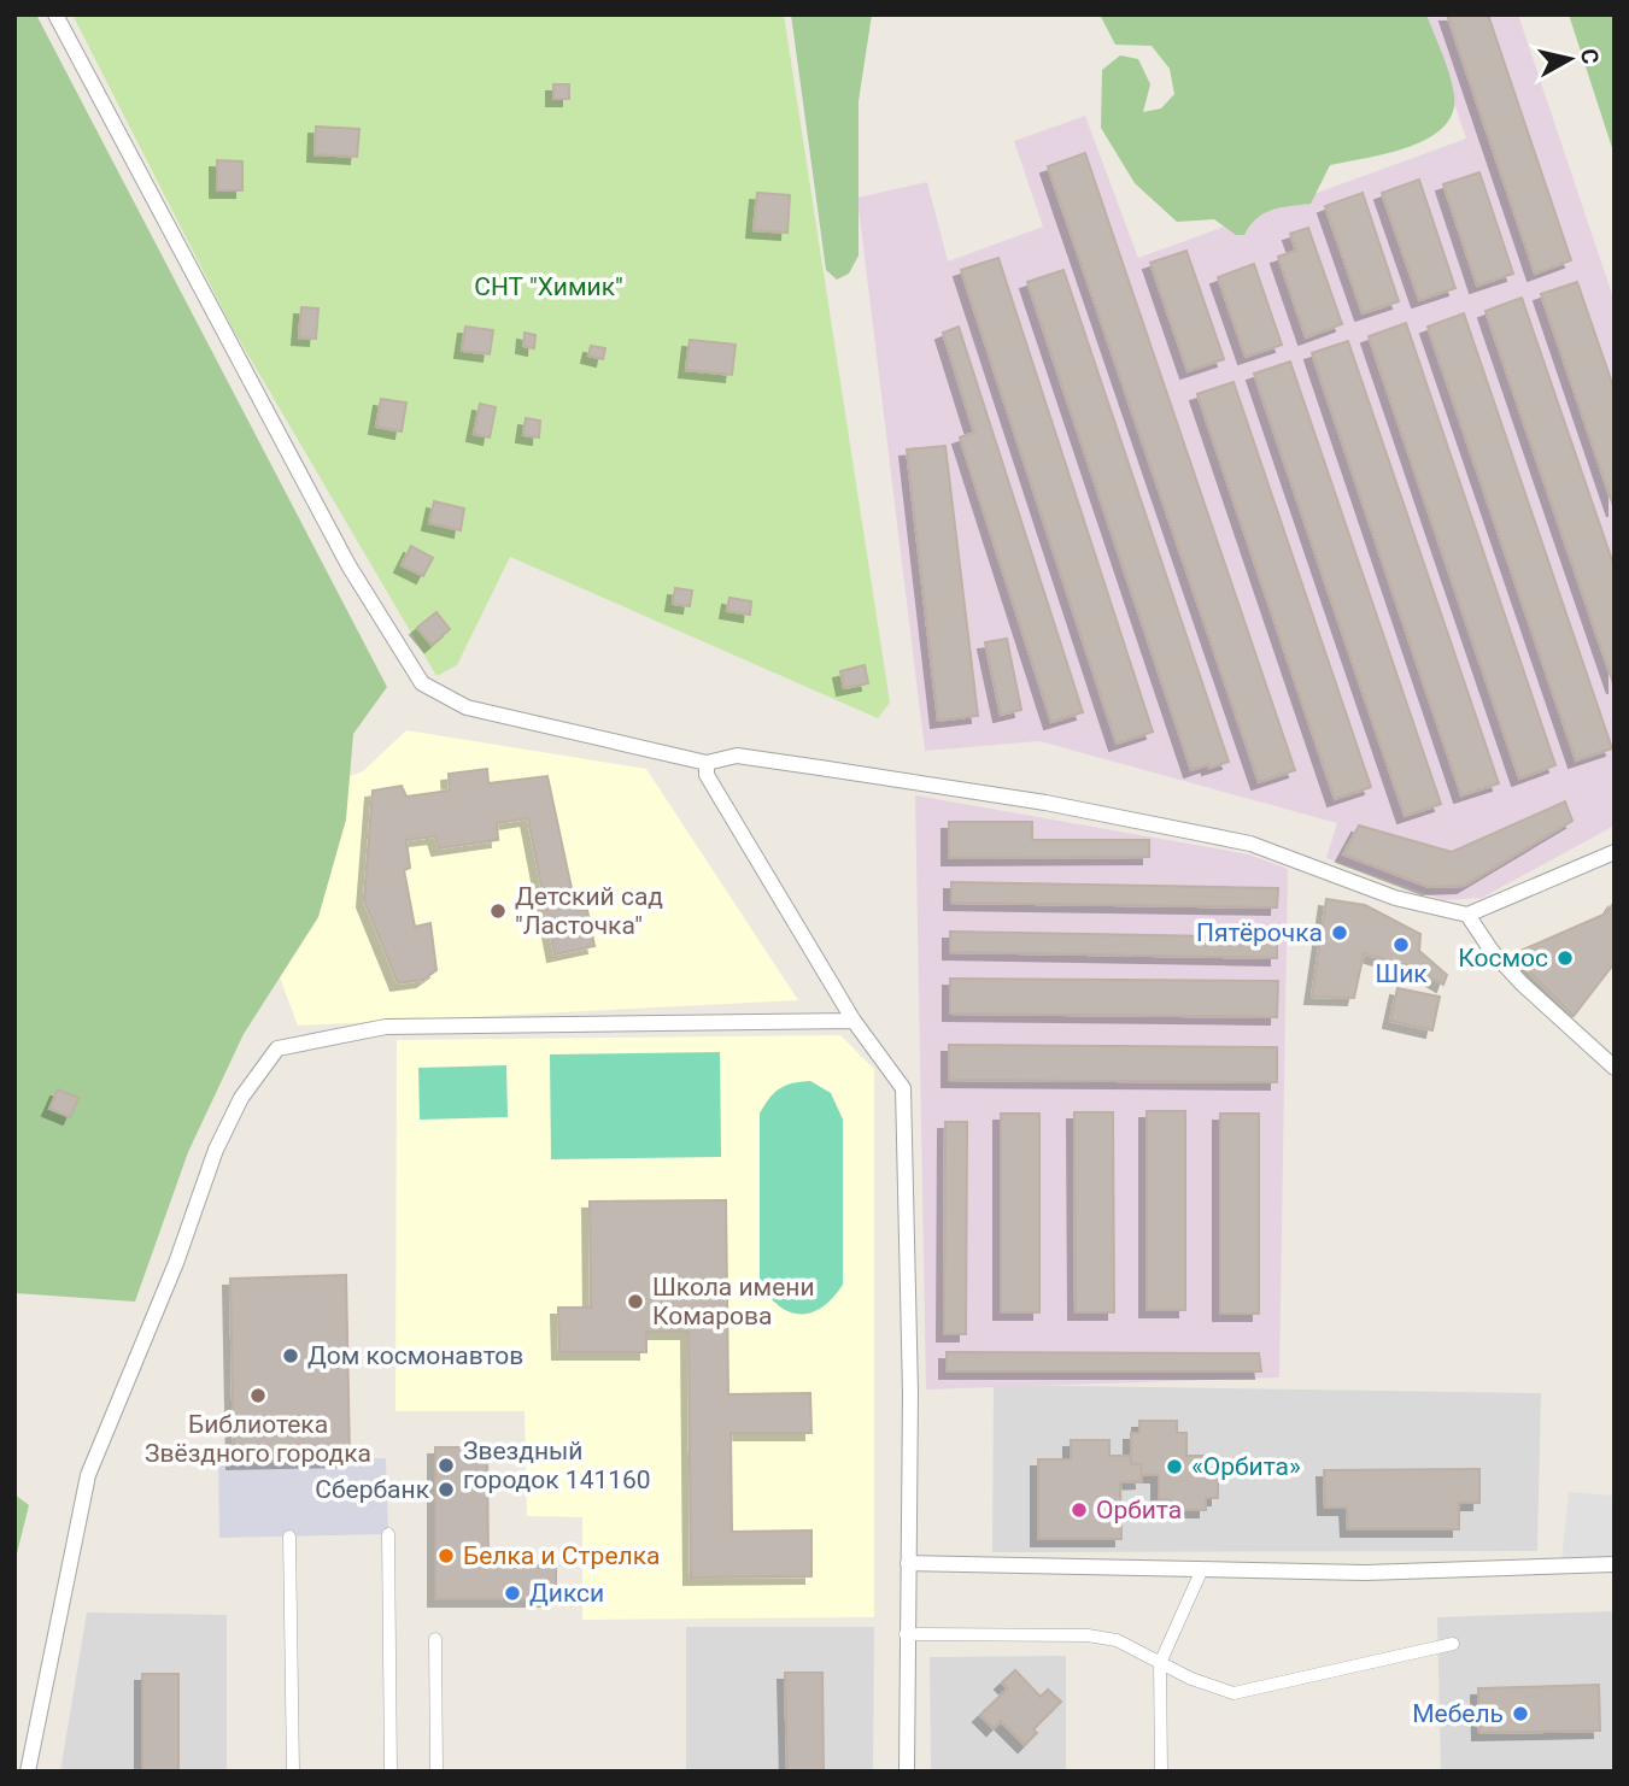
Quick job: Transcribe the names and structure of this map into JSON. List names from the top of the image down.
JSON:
{
  "parks": ["СНТ \"Химик\""],
  "places": [
    "Детский сад \"Ласточка\"",
    "Пятёрочка",
    "Шик",
    "Космос",
    "Школа имени Комарова",
    "Дом космонавтов",
    "Библиотека Звёздного городка",
    "Звездный городок 141160",
    "«Орбита»",
    "Сбербанк",
    "Орбита",
    "Белка и Стрелка",
    "Дикси",
    "Мебель"
  ],
  "north": "right"
}
